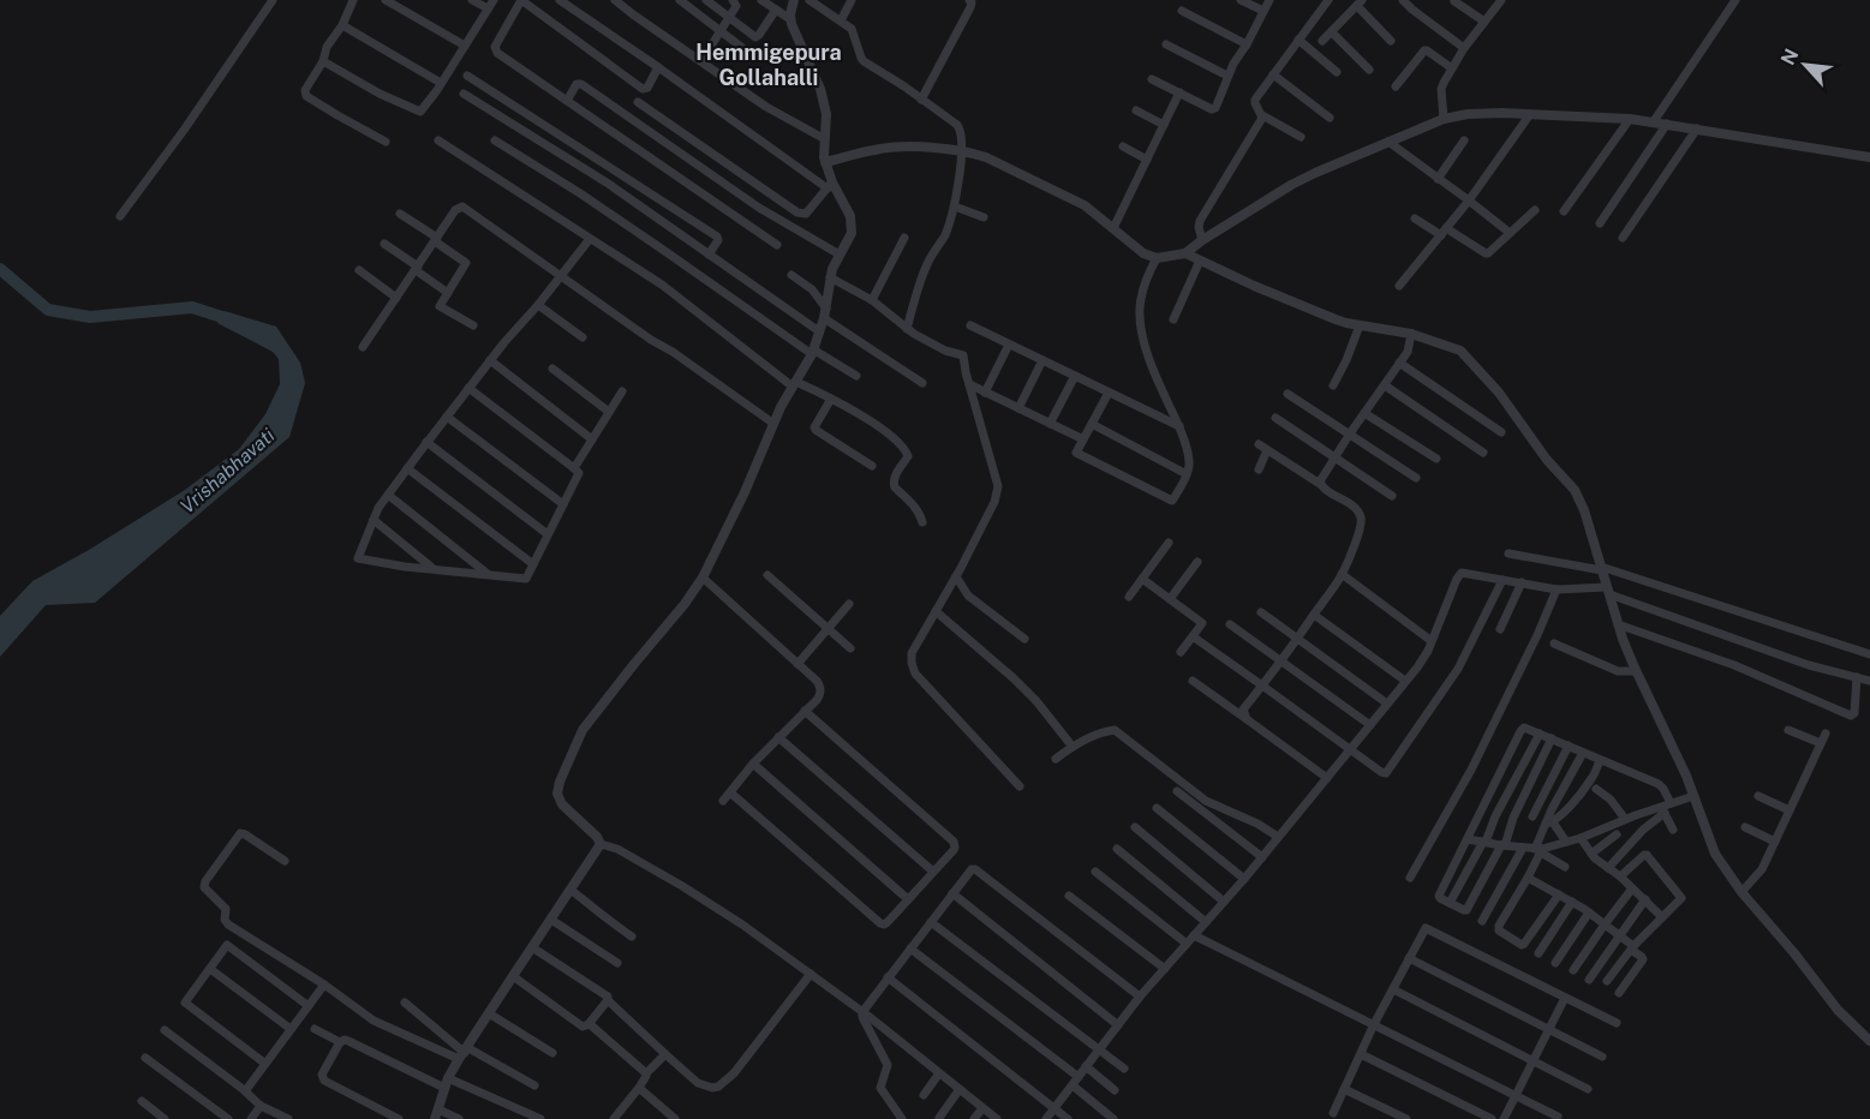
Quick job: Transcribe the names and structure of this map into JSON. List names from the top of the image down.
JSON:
{
  "districts": ["Hemmigepura Gollahalli"],
  "water": ["Vrishabhavati"],
  "north": "top left"
}
